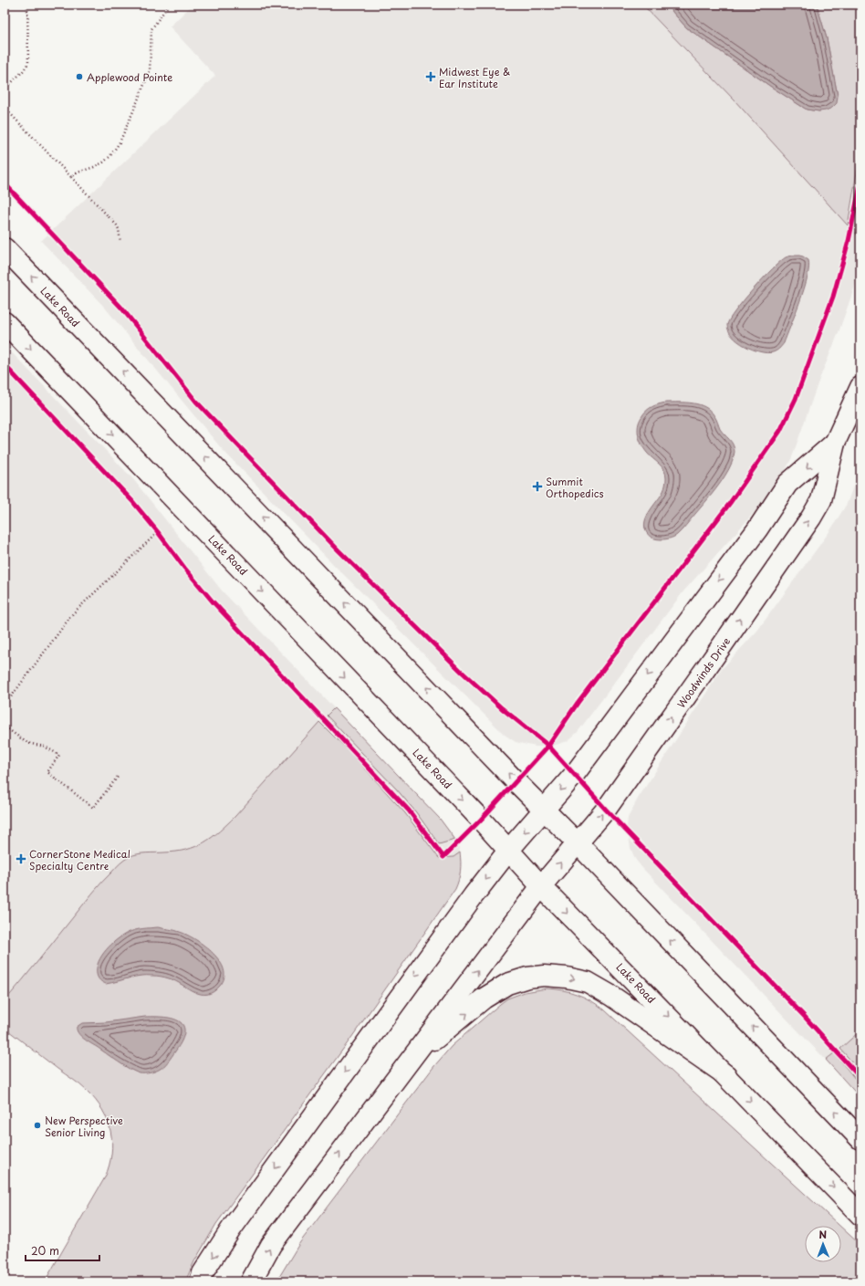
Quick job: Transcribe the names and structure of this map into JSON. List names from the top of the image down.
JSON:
{
  "streets": {
    "main road": ["Lake Road", "Woodwinds Drive"]
  },
  "crossings": [
    ["Lake Road", "Woodwinds Drive"]
  ],
  "places": {
    "other": ["Applewood Pointe", "New Perspective Senior Living"],
    "health": ["Midwest Eye & Ear Institute", "Summit Orthopedics", "CornerStone Medical Specialty Centre"]
  },
  "scale_bar": "20 m",
  "north": "top"
}
